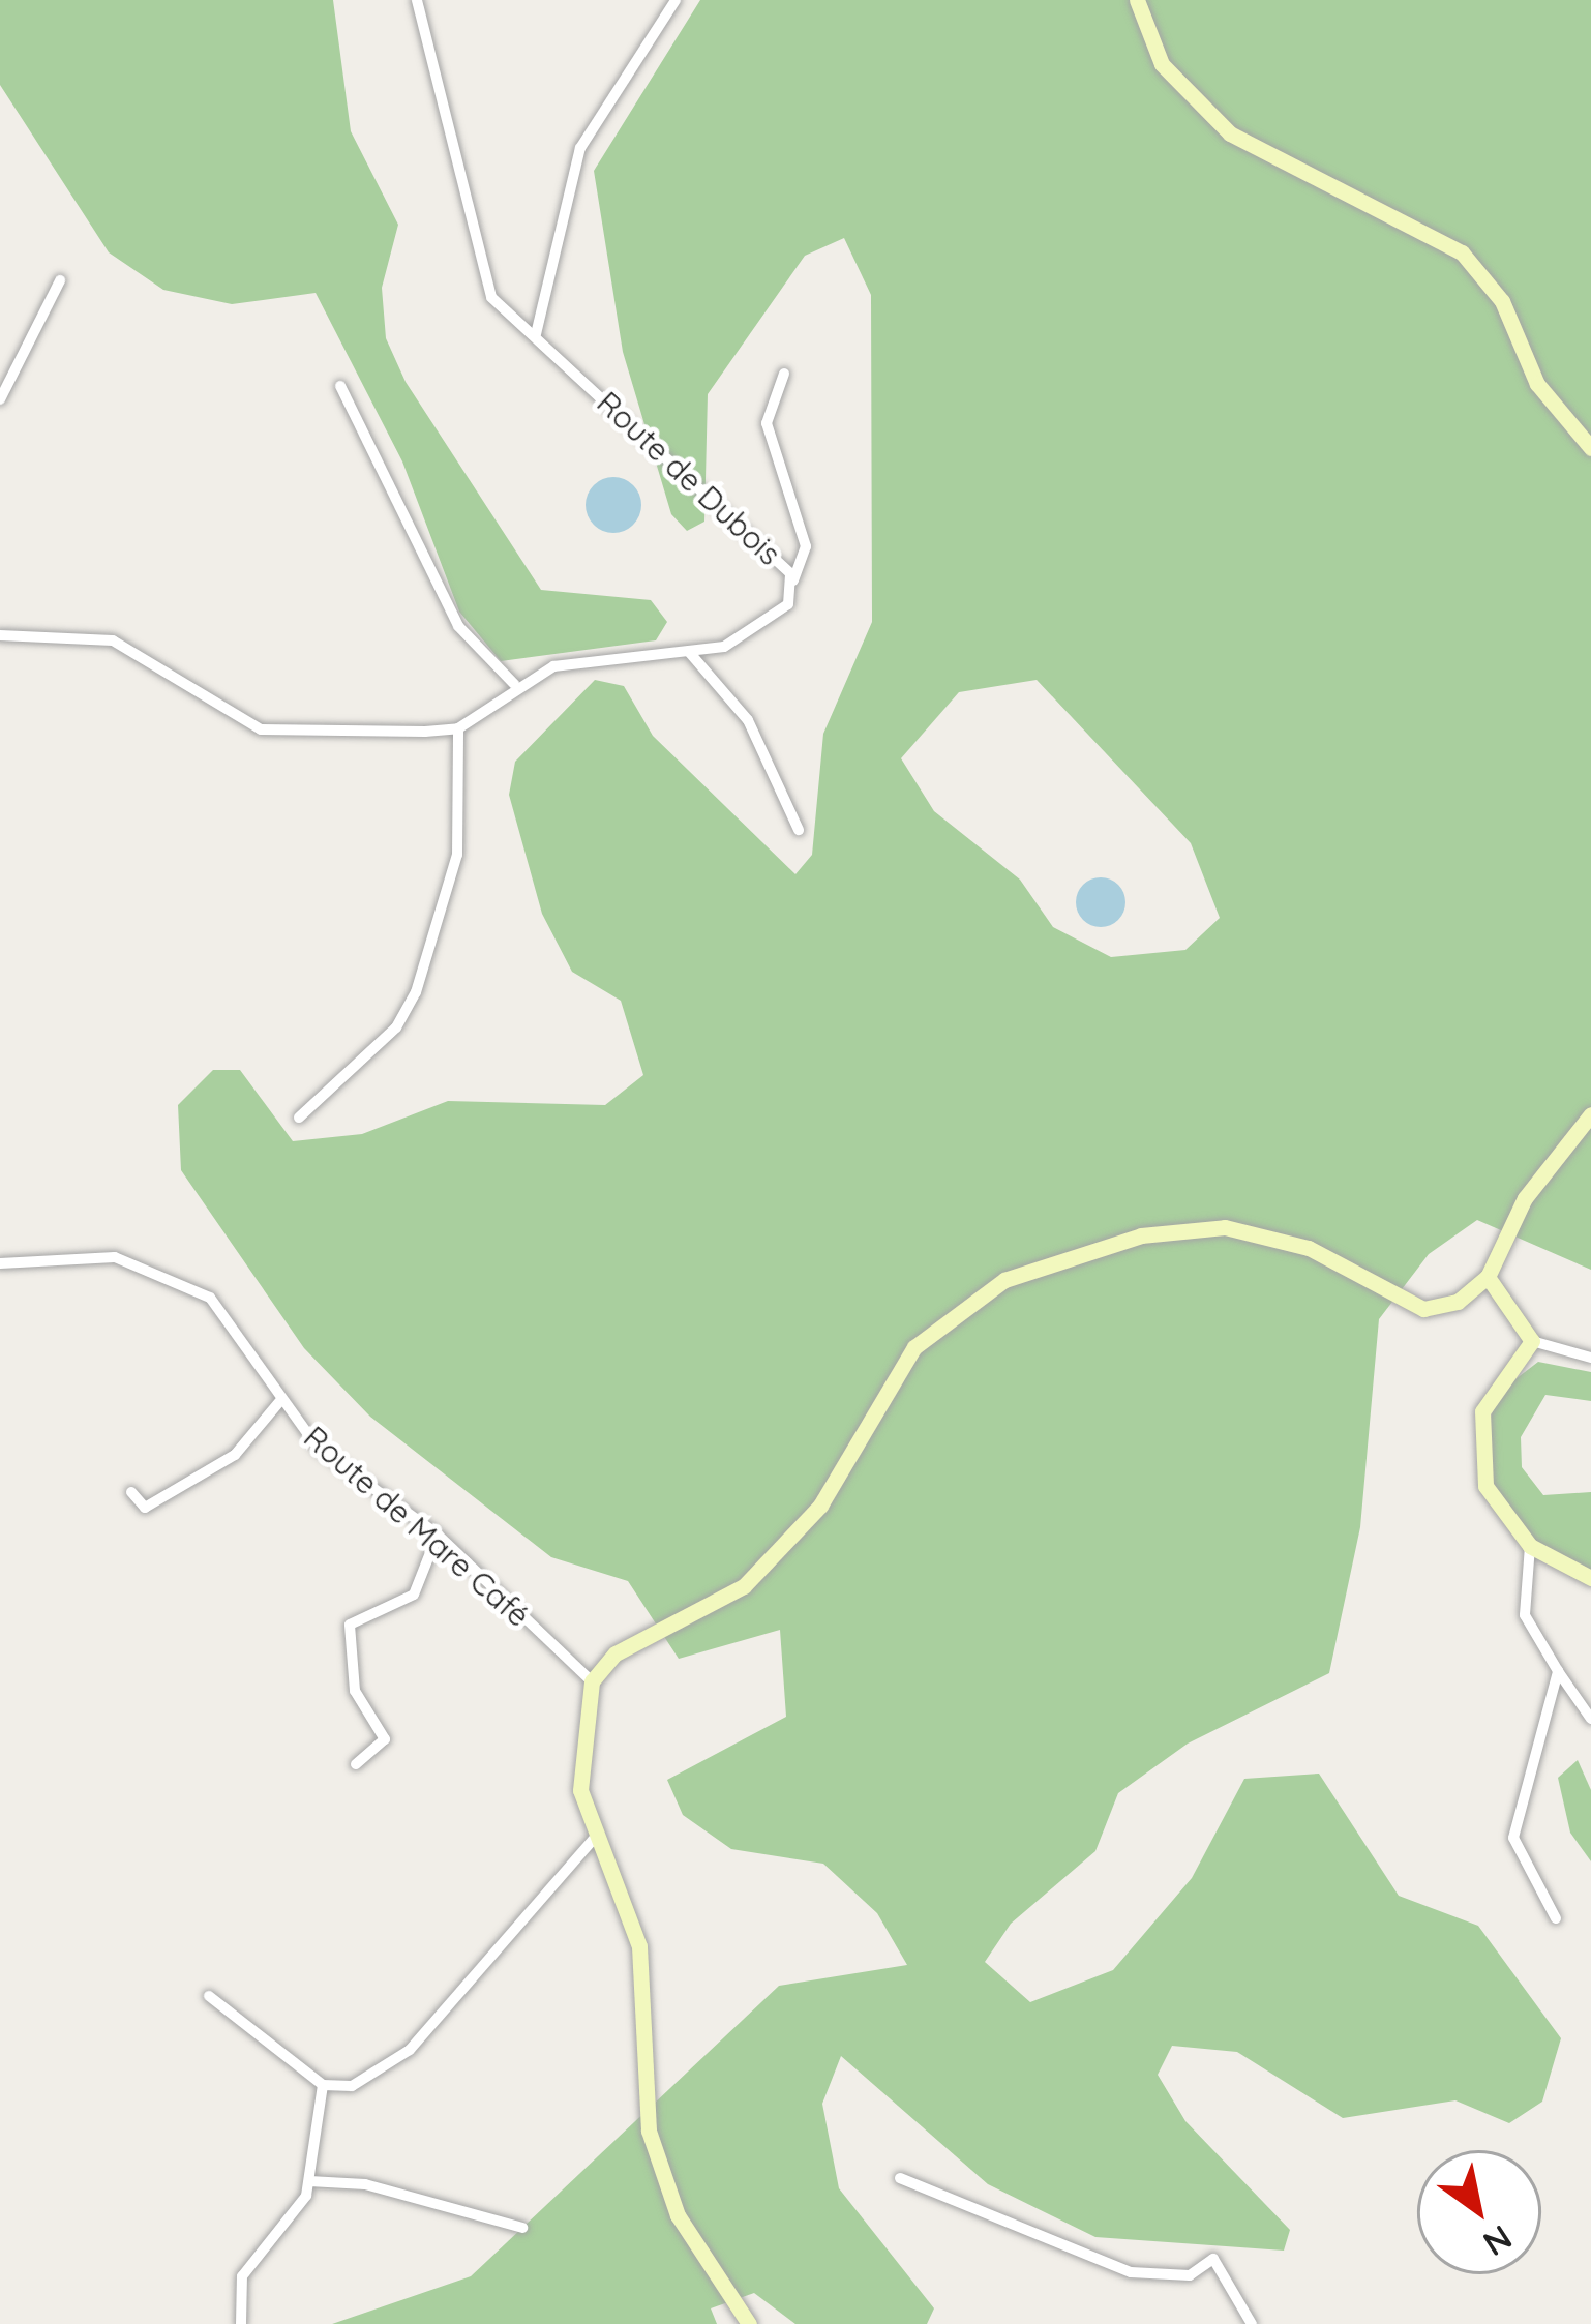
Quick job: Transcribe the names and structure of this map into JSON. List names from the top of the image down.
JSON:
{
  "streets": {
    "street": ["Route de Dubois", "Route de Mare Café"]
  },
  "north": "bottom right"
}
